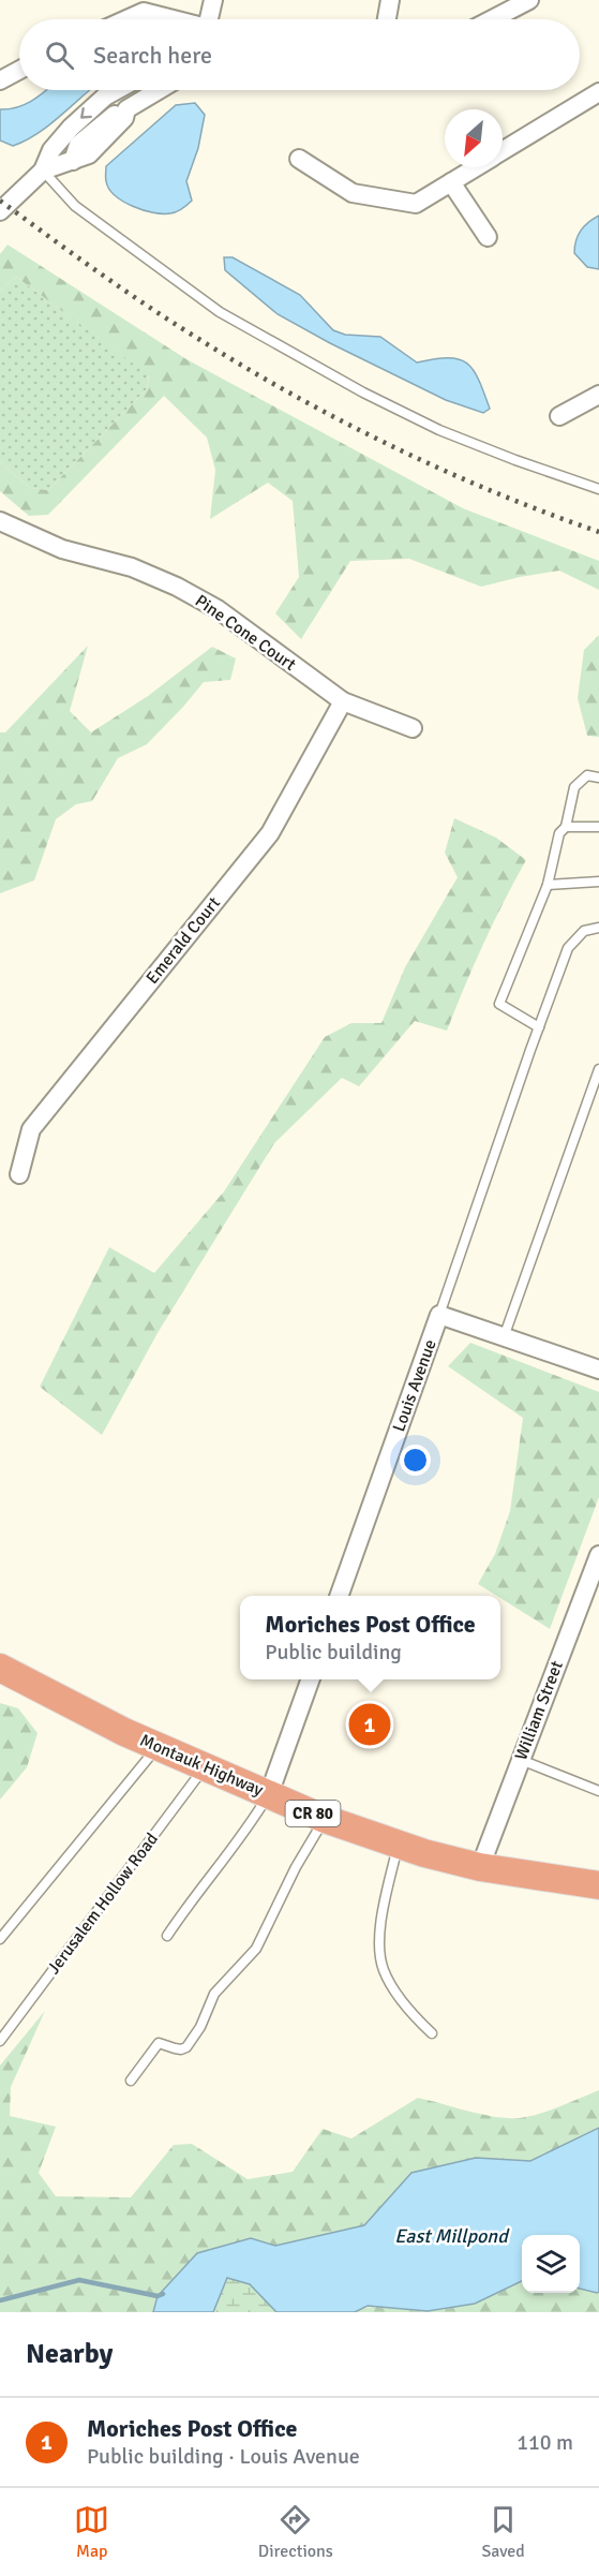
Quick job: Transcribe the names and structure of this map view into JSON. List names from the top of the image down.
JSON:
{
  "streets": {
    "main road": ["Montauk Highway", "CR 80"],
    "street": [
      "Pine Cone Court",
      "Emerald Court",
      "Louis Avenue",
      "William Street"
    ],
    "lane": ["Jerusalem Hollow Road"]
  },
  "crossings": [
    ["Pine Cone Court", "Emerald Court"],
    ["William Street", "Montauk Highway"],
    ["Montauk Highway", "Jerusalem Hollow Road"]
  ],
  "water": ["East Millpond"],
  "north": "bottom left",
  "page": {
    "search": "Search here",
    "popup": ["Moriches Post Office", "Public building"],
    "pins": "1",
    "heading": "Nearby",
    "list": [
      {
        "mark": "1",
        "name": "Moriches Post Office",
        "note": "Public building · Louis Avenue",
        "value": "110 m"
      }
    ],
    "nav": ["Map", "Directions", "Saved"]
  }
}
